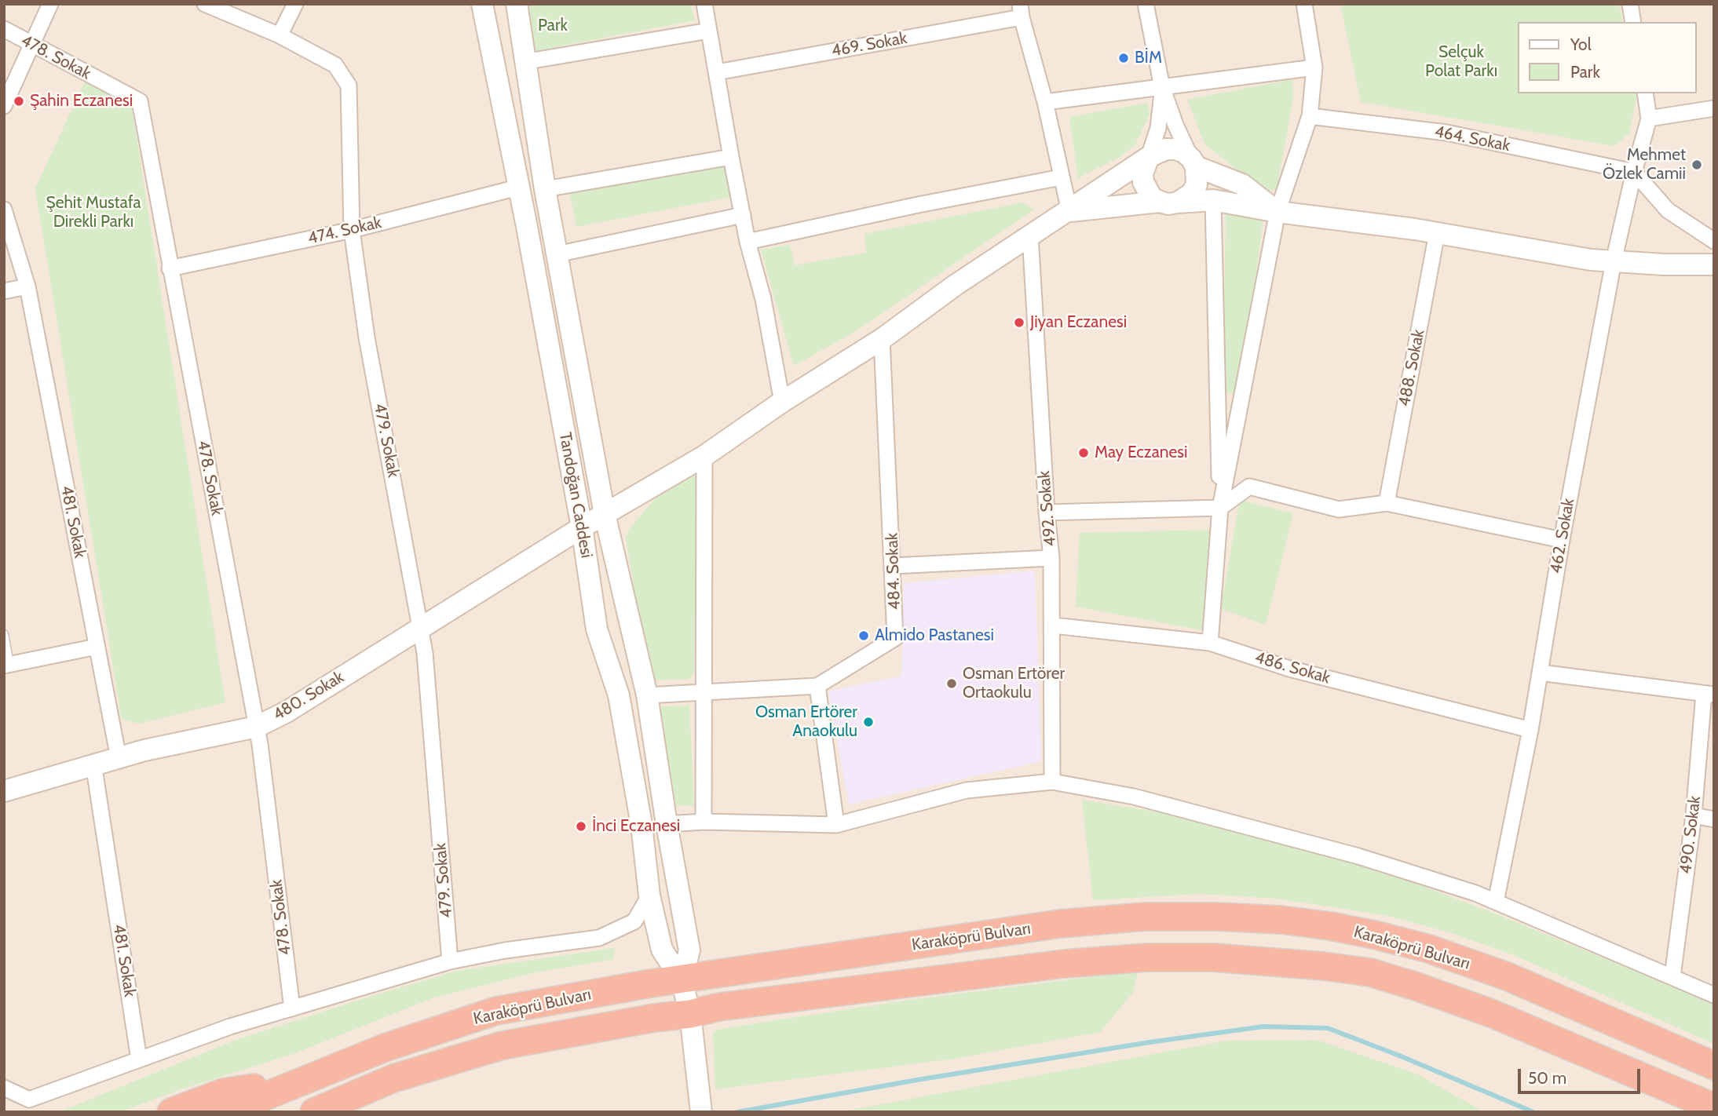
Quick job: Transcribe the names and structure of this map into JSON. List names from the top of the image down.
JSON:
{
  "streets": {
    "highway": ["Karaköprü Bulvarı"],
    "street": [
      "469. Sokak",
      "478. Sokak",
      "464. Sokak",
      "474. Sokak",
      "488. Sokak",
      "479. Sokak",
      "Tandoğan Caddesi",
      "492. Sokak",
      "481. Sokak",
      "462. Sokak",
      "484. Sokak",
      "486. Sokak",
      "480. Sokak",
      "490. Sokak"
    ]
  },
  "crossings": [
    ["478. Sokak", "474. Sokak"],
    ["478. Sokak", "480. Sokak"],
    ["464. Sokak", "462. Sokak"],
    ["474. Sokak", "479. Sokak"],
    ["474. Sokak", "Tandoğan Caddesi"],
    ["479. Sokak", "480. Sokak"],
    ["Tandoğan Caddesi", "480. Sokak"],
    ["Tandoğan Caddesi", "Karaköprü Bulvarı"],
    ["492. Sokak", "486. Sokak"],
    ["492. Sokak", "480. Sokak"],
    ["481. Sokak", "480. Sokak"],
    ["462. Sokak", "486. Sokak"],
    ["484. Sokak", "480. Sokak"]
  ],
  "parks": ["Park", "Selçuk Polat Parkı", "Şehit Mustafa Direkli Parkı"],
  "places": [
    "BİM",
    "Şahin Eczanesi",
    "Mehmet Özlek Camii",
    "Jiyan Eczanesi",
    "May Eczanesi",
    "Almido Pastanesi",
    "Osman Ertörer Ortaokulu",
    "Osman Ertörer Anaokulu",
    "İnci Eczanesi"
  ],
  "legend": ["Yol", "Park"],
  "scale_bar": "50 m"
}
